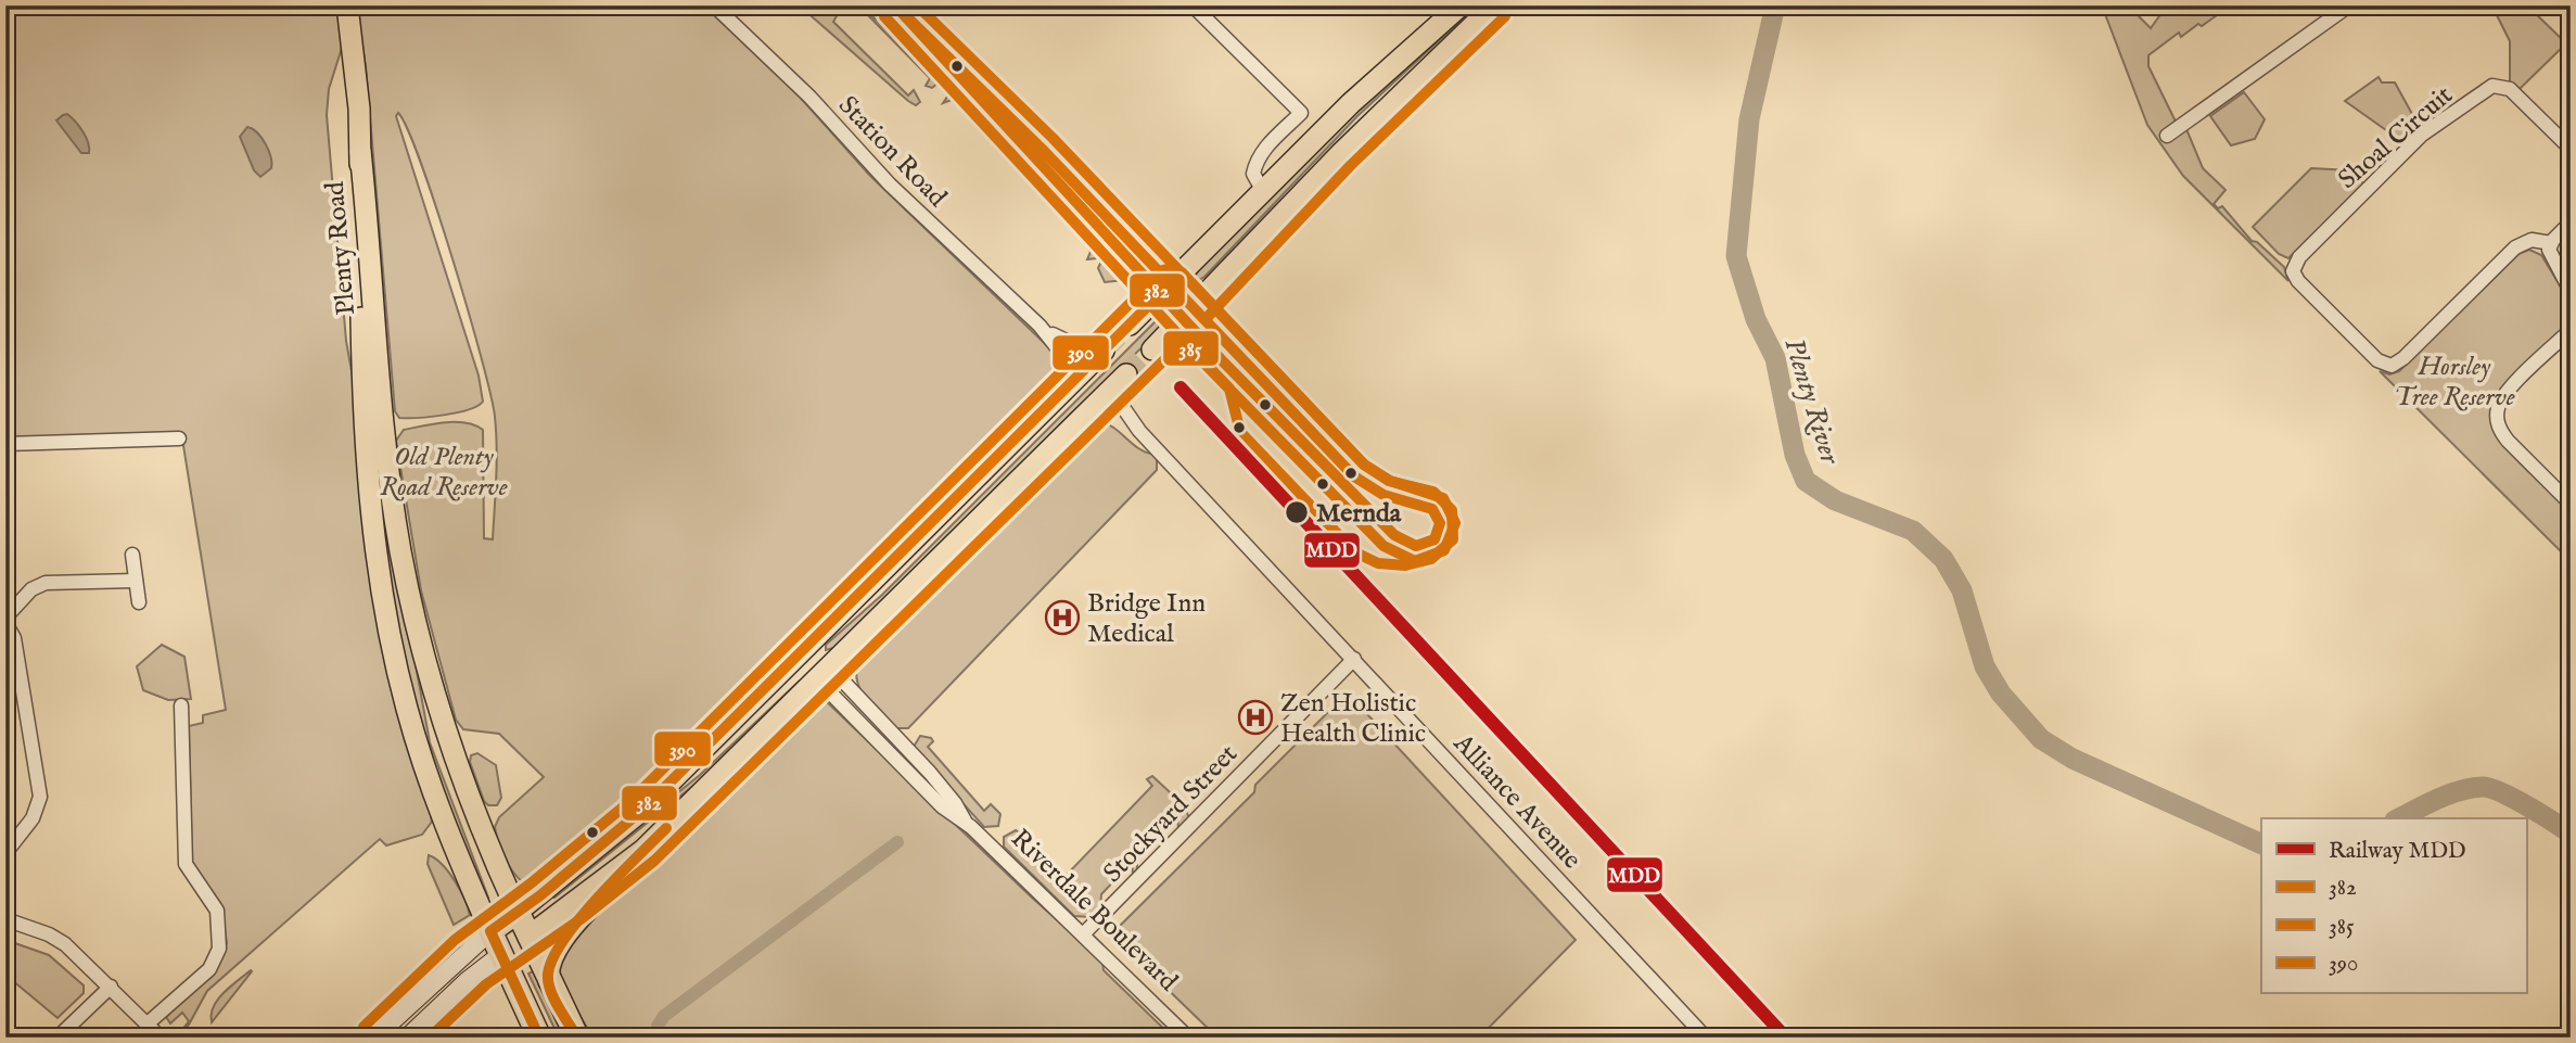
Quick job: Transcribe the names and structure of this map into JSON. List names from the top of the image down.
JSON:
{
  "streets": {
    "highway": ["Plenty Road"],
    "main road": ["Riverdale Boulevard"],
    "street": [
      "Shoal Circuit",
      "Station Road",
      "Alliance Avenue",
      "Stockyard Street"
    ]
  },
  "crossings": [
    ["Alliance Avenue", "Stockyard Street"],
    ["Stockyard Street", "Riverdale Boulevard"]
  ],
  "water": ["Plenty River"],
  "parks": ["Horsley Tree Reserve", "Old Plenty Road Reserve"],
  "places": {
    "other": ["Mernda"],
    "hospital": ["Bridge Inn Medical", "Zen Holistic Health Clinic"]
  },
  "lines": [
    "transit line 382",
    "transit line 385",
    "transit line 390",
    "rail line MDD"
  ],
  "legend": [
    "Railway MDD",
    "382",
    "385",
    "390"
  ]
}
